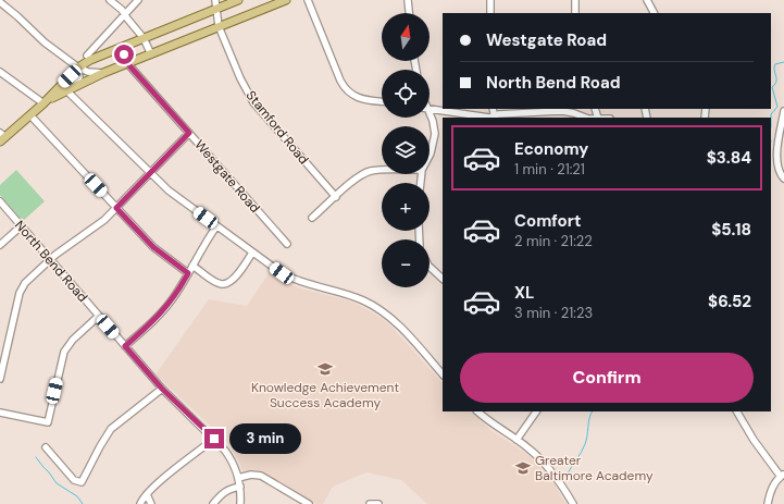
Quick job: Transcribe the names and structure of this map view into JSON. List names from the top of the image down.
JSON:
{
  "streets": {
    "street": ["Stamford Road", "Westgate Road", "North Bend Road"]
  },
  "places": {
    "school or university": ["Knowledge Achievement Success Academy", "Greater Baltimore Academy"]
  },
  "north": "top",
  "page": {
    "map_buttons": ["+", "−"],
    "banner": ["Westgate Road", "North Bend Road"],
    "list": [
      {
        "name": "Economy",
        "note": "1 min · 21:21",
        "value": "$3.84"
      },
      {
        "name": "Comfort",
        "note": "2 min · 21:22",
        "value": "$5.18"
      },
      {
        "name": "XL",
        "note": "3 min · 21:23",
        "value": "$6.52"
      }
    ],
    "buttons": "Confirm",
    "bubble": "3 min"
  }
}
